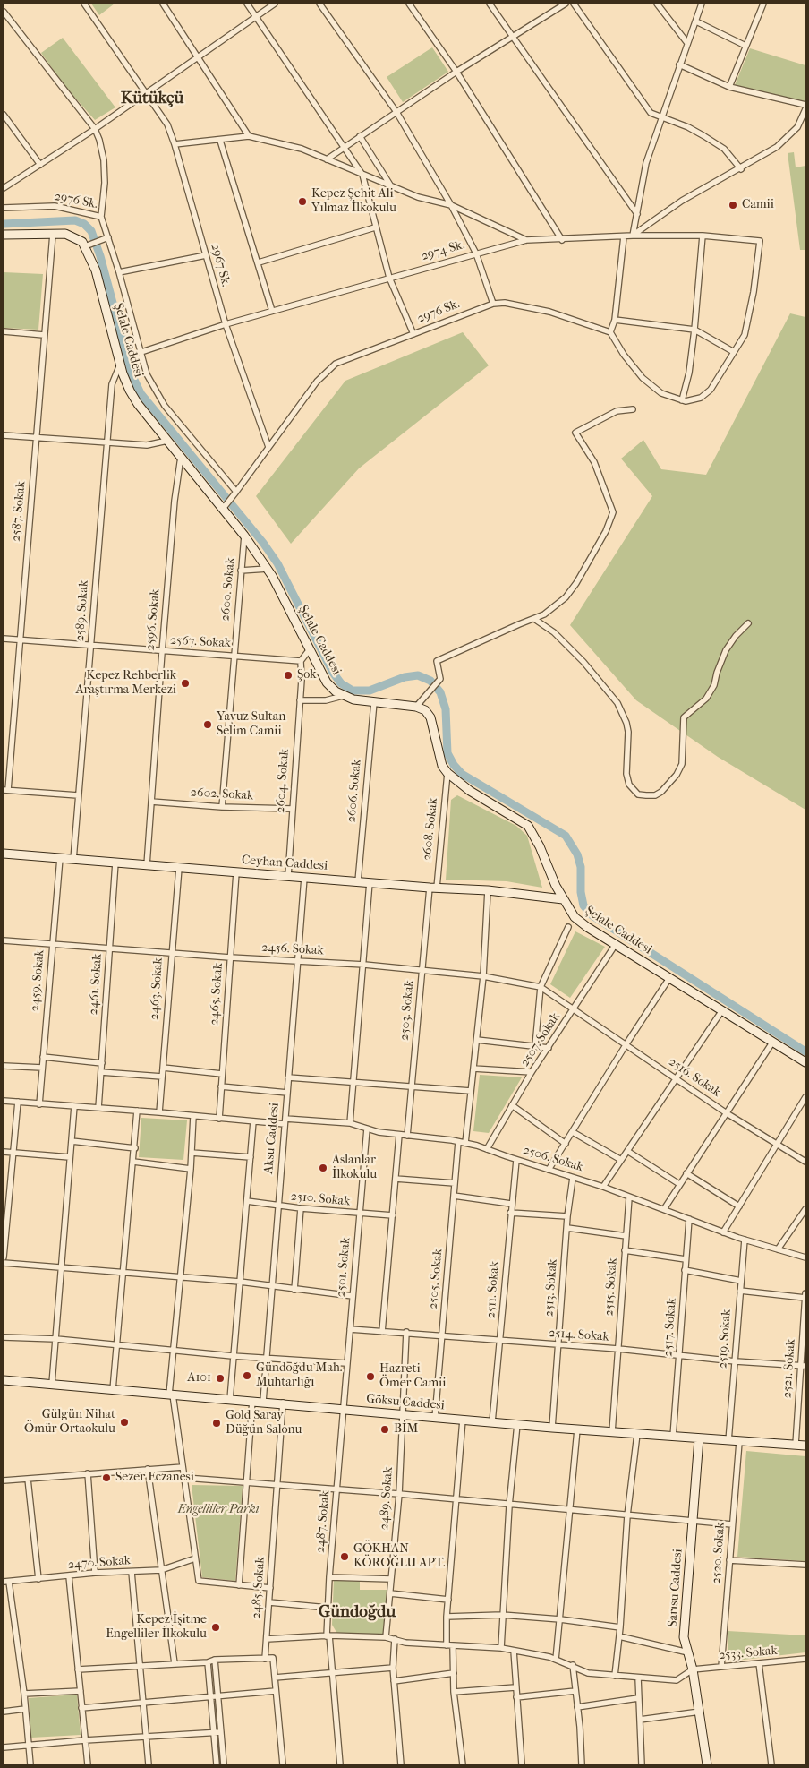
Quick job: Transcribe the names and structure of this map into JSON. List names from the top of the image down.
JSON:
{
  "streets": {
    "street": [
      "2976 Sk.",
      "2974 Sk.",
      "2967 Sk.",
      "Şelale Caddesi",
      "2587. Sokak",
      "2600. Sokak",
      "2589. Sokak",
      "2596. Sokak",
      "2567. Sokak",
      "2604. Sokak",
      "2606. Sokak",
      "2602. Sokak",
      "2608. Sokak",
      "Ceyhan Caddesi",
      "2456. Sokak",
      "2459. Sokak",
      "2461. Sokak",
      "2463. Sokak",
      "2465. Sokak",
      "2503. Sokak",
      "2507. Sokak",
      "2516. Sokak",
      "Aksu Caddesi",
      "2506. Sokak",
      "2510. Sokak",
      "2501. Sokak",
      "2505. Sokak",
      "2515. Sokak",
      "2513. Sokak",
      "2511. Sokak",
      "2517. Sokak",
      "2514. Sokak",
      "2519. Sokak",
      "2521. Sokak",
      "Göksu Caddesi",
      "2489. Sokak",
      "2487. Sokak",
      "2520. Sokak",
      "2470. Sokak",
      "2485. Sokak",
      "Sarısu Caddesi",
      "2533. Sokak"
    ]
  },
  "crossings": [
    ["2976 Sk.", "2974 Sk."],
    ["2976 Sk.", "2967 Sk."],
    ["2976 Sk.", "Şelale Caddesi"],
    ["2974 Sk.", "2967 Sk."],
    ["Şelale Caddesi", "2600. Sokak"],
    ["Şelale Caddesi", "2589. Sokak"],
    ["Şelale Caddesi", "2596. Sokak"],
    ["Şelale Caddesi", "2606. Sokak"],
    ["Şelale Caddesi", "2608. Sokak"],
    ["Şelale Caddesi", "Ceyhan Caddesi"],
    ["Şelale Caddesi", "2507. Sokak"],
    ["2587. Sokak", "2567. Sokak"],
    ["2600. Sokak", "2567. Sokak"],
    ["2600. Sokak", "2602. Sokak"],
    ["2589. Sokak", "2567. Sokak"],
    ["2589. Sokak", "Ceyhan Caddesi"],
    ["2596. Sokak", "2567. Sokak"],
    ["2596. Sokak", "2602. Sokak"],
    ["2596. Sokak", "Ceyhan Caddesi"],
    ["2567. Sokak", "2604. Sokak"],
    ["2604. Sokak", "2602. Sokak"],
    ["2604. Sokak", "Ceyhan Caddesi"],
    ["2606. Sokak", "Ceyhan Caddesi"],
    ["2608. Sokak", "Ceyhan Caddesi"],
    ["2608. Sokak", "2503. Sokak"],
    ["Ceyhan Caddesi", "2459. Sokak"],
    ["Ceyhan Caddesi", "2461. Sokak"],
    ["Ceyhan Caddesi", "2463. Sokak"],
    ["Ceyhan Caddesi", "2465. Sokak"],
    ["Ceyhan Caddesi", "2503. Sokak"],
    ["Ceyhan Caddesi", "Aksu Caddesi"],
    ["2456. Sokak", "2459. Sokak"],
    ["2456. Sokak", "2461. Sokak"],
    ["2456. Sokak", "2463. Sokak"],
    ["2456. Sokak", "2465. Sokak"],
    ["2456. Sokak", "2503. Sokak"],
    ["2456. Sokak", "2507. Sokak"],
    ["2456. Sokak", "2516. Sokak"],
    ["2456. Sokak", "Aksu Caddesi"],
    ["2459. Sokak", "2506. Sokak"],
    ["2461. Sokak", "2506. Sokak"],
    ["2463. Sokak", "2506. Sokak"],
    ["2465. Sokak", "2506. Sokak"],
    ["2503. Sokak", "2506. Sokak"],
    ["2507. Sokak", "2516. Sokak"],
    ["2507. Sokak", "2506. Sokak"],
    ["Aksu Caddesi", "2506. Sokak"],
    ["Aksu Caddesi", "2510. Sokak"],
    ["Aksu Caddesi", "Göksu Caddesi"],
    ["2506. Sokak", "2501. Sokak"],
    ["2506. Sokak", "2505. Sokak"],
    ["2506. Sokak", "2515. Sokak"],
    ["2506. Sokak", "2513. Sokak"],
    ["2506. Sokak", "2511. Sokak"],
    ["2506. Sokak", "2517. Sokak"],
    ["2506. Sokak", "2519. Sokak"],
    ["2510. Sokak", "2501. Sokak"],
    ["2501. Sokak", "2514. Sokak"],
    ["2501. Sokak", "Göksu Caddesi"],
    ["2501. Sokak", "2487. Sokak"],
    ["2505. Sokak", "2514. Sokak"],
    ["2505. Sokak", "Göksu Caddesi"],
    ["2515. Sokak", "2514. Sokak"],
    ["2515. Sokak", "Göksu Caddesi"],
    ["2513. Sokak", "2514. Sokak"],
    ["2513. Sokak", "Göksu Caddesi"],
    ["2511. Sokak", "2514. Sokak"],
    ["2511. Sokak", "Göksu Caddesi"],
    ["2517. Sokak", "2514. Sokak"],
    ["2517. Sokak", "Göksu Caddesi"],
    ["2514. Sokak", "2519. Sokak"],
    ["2514. Sokak", "2521. Sokak"],
    ["2519. Sokak", "Göksu Caddesi"],
    ["2521. Sokak", "Göksu Caddesi"],
    ["Göksu Caddesi", "2489. Sokak"],
    ["Göksu Caddesi", "2487. Sokak"],
    ["Göksu Caddesi", "2520. Sokak"],
    ["Göksu Caddesi", "2485. Sokak"],
    ["Göksu Caddesi", "Sarısu Caddesi"],
    ["2520. Sokak", "2533. Sokak"],
    ["Sarısu Caddesi", "2533. Sokak"]
  ],
  "districts": ["Kütükçü", "Gündoğdu"],
  "parks": ["Engelliler Parkı"],
  "places": [
    "Kepez Şehit Ali Yılmaz İlkokulu",
    "Camii",
    "Şok",
    "Kepez Rehberlik Araştırma Merkezi",
    "Yavuz Sultan Selim Camii",
    "Aslanlar İlkokulu",
    "Gündoğdu Mah. Muhtarlığı",
    "Hazreti Ömer Camii",
    "A101",
    "Gülgün Nihat Ömür Ortaokulu",
    "Gold Saray Düğün Salonu",
    "BİM",
    "Sezer Eczanesi",
    "GÖKHAN KÖROĞLU APT.",
    "Kepez İşitme Engelliler İlkokulu"
  ]
}
